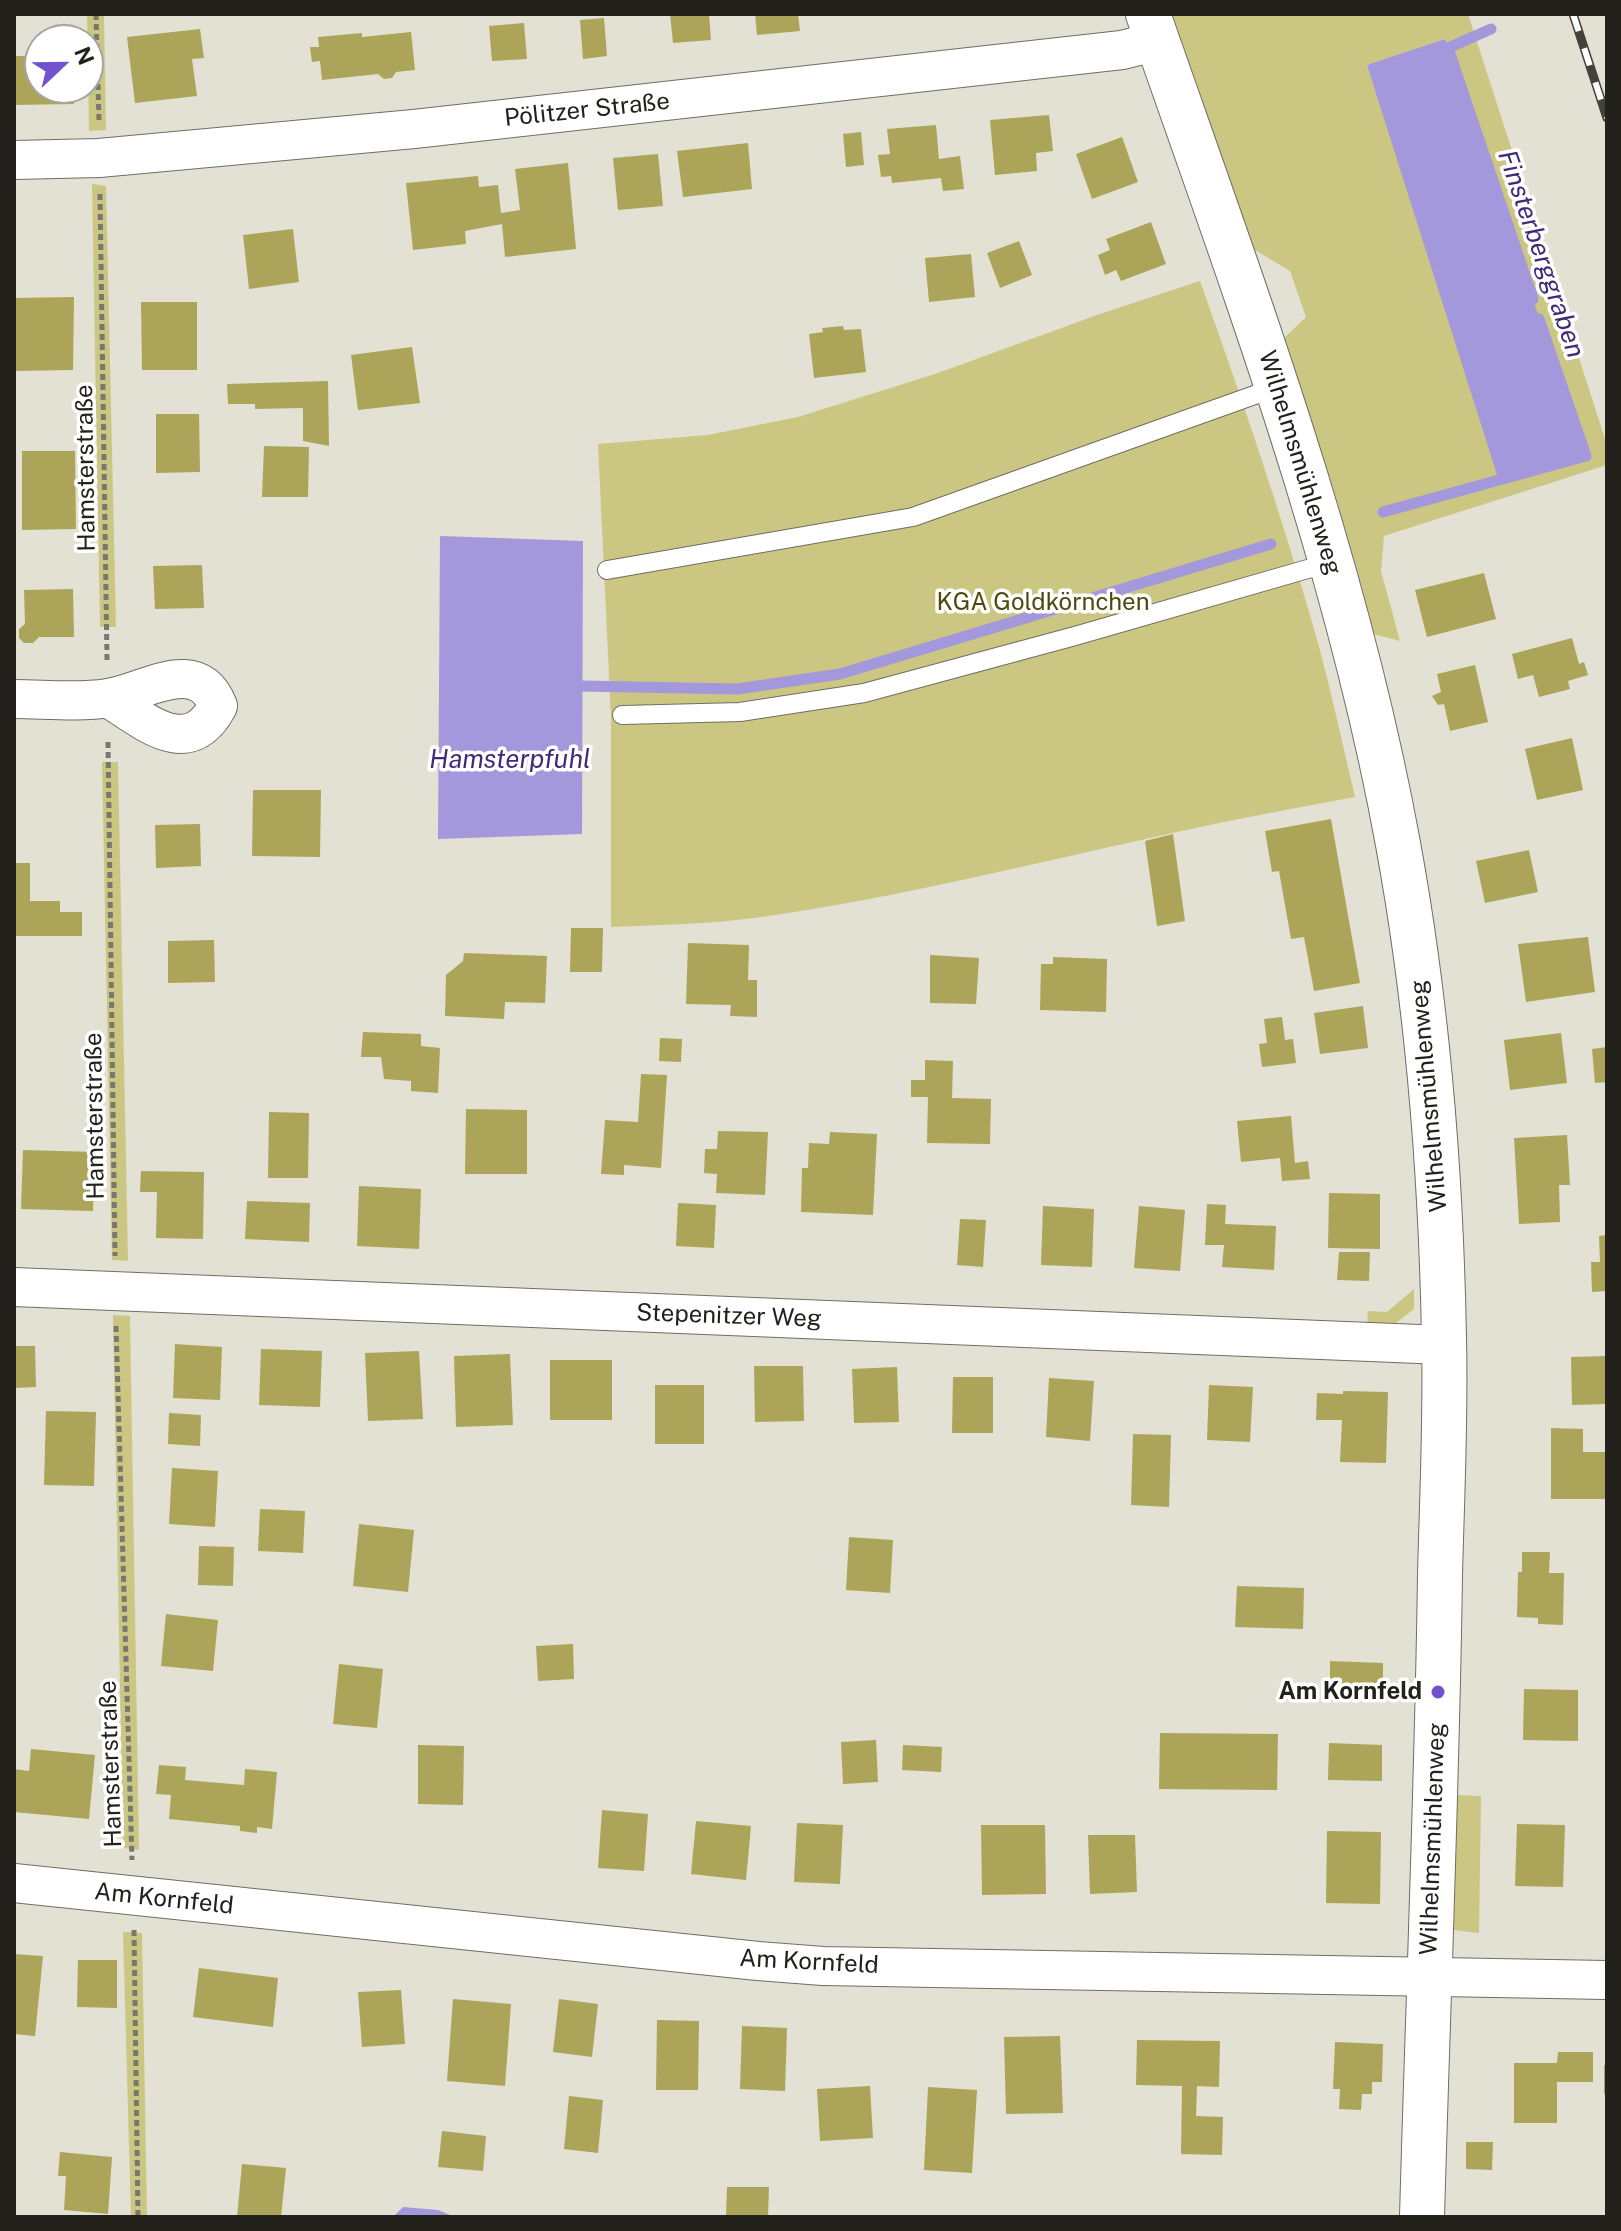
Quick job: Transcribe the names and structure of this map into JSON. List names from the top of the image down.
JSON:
{
  "streets": {
    "street": [
      "Pölitzer Straße",
      "Wilhelmsmühlenweg",
      "Stepenitzer Weg",
      "Am Kornfeld"
    ],
    "path": ["Hamsterstraße"]
  },
  "crossings": [
    ["Pölitzer Straße", "Wilhelmsmühlenweg"],
    ["Pölitzer Straße", "Hamsterstraße"],
    ["Wilhelmsmühlenweg", "Stepenitzer Weg"],
    ["Wilhelmsmühlenweg", "Am Kornfeld"],
    ["Hamsterstraße", "Stepenitzer Weg"],
    ["Hamsterstraße", "Am Kornfeld"]
  ],
  "water": ["Finsterberggraben", "Hamsterpfuhl"],
  "parks": ["KGA Goldkörnchen"],
  "places": ["Am Kornfeld"],
  "north": "right"
}
